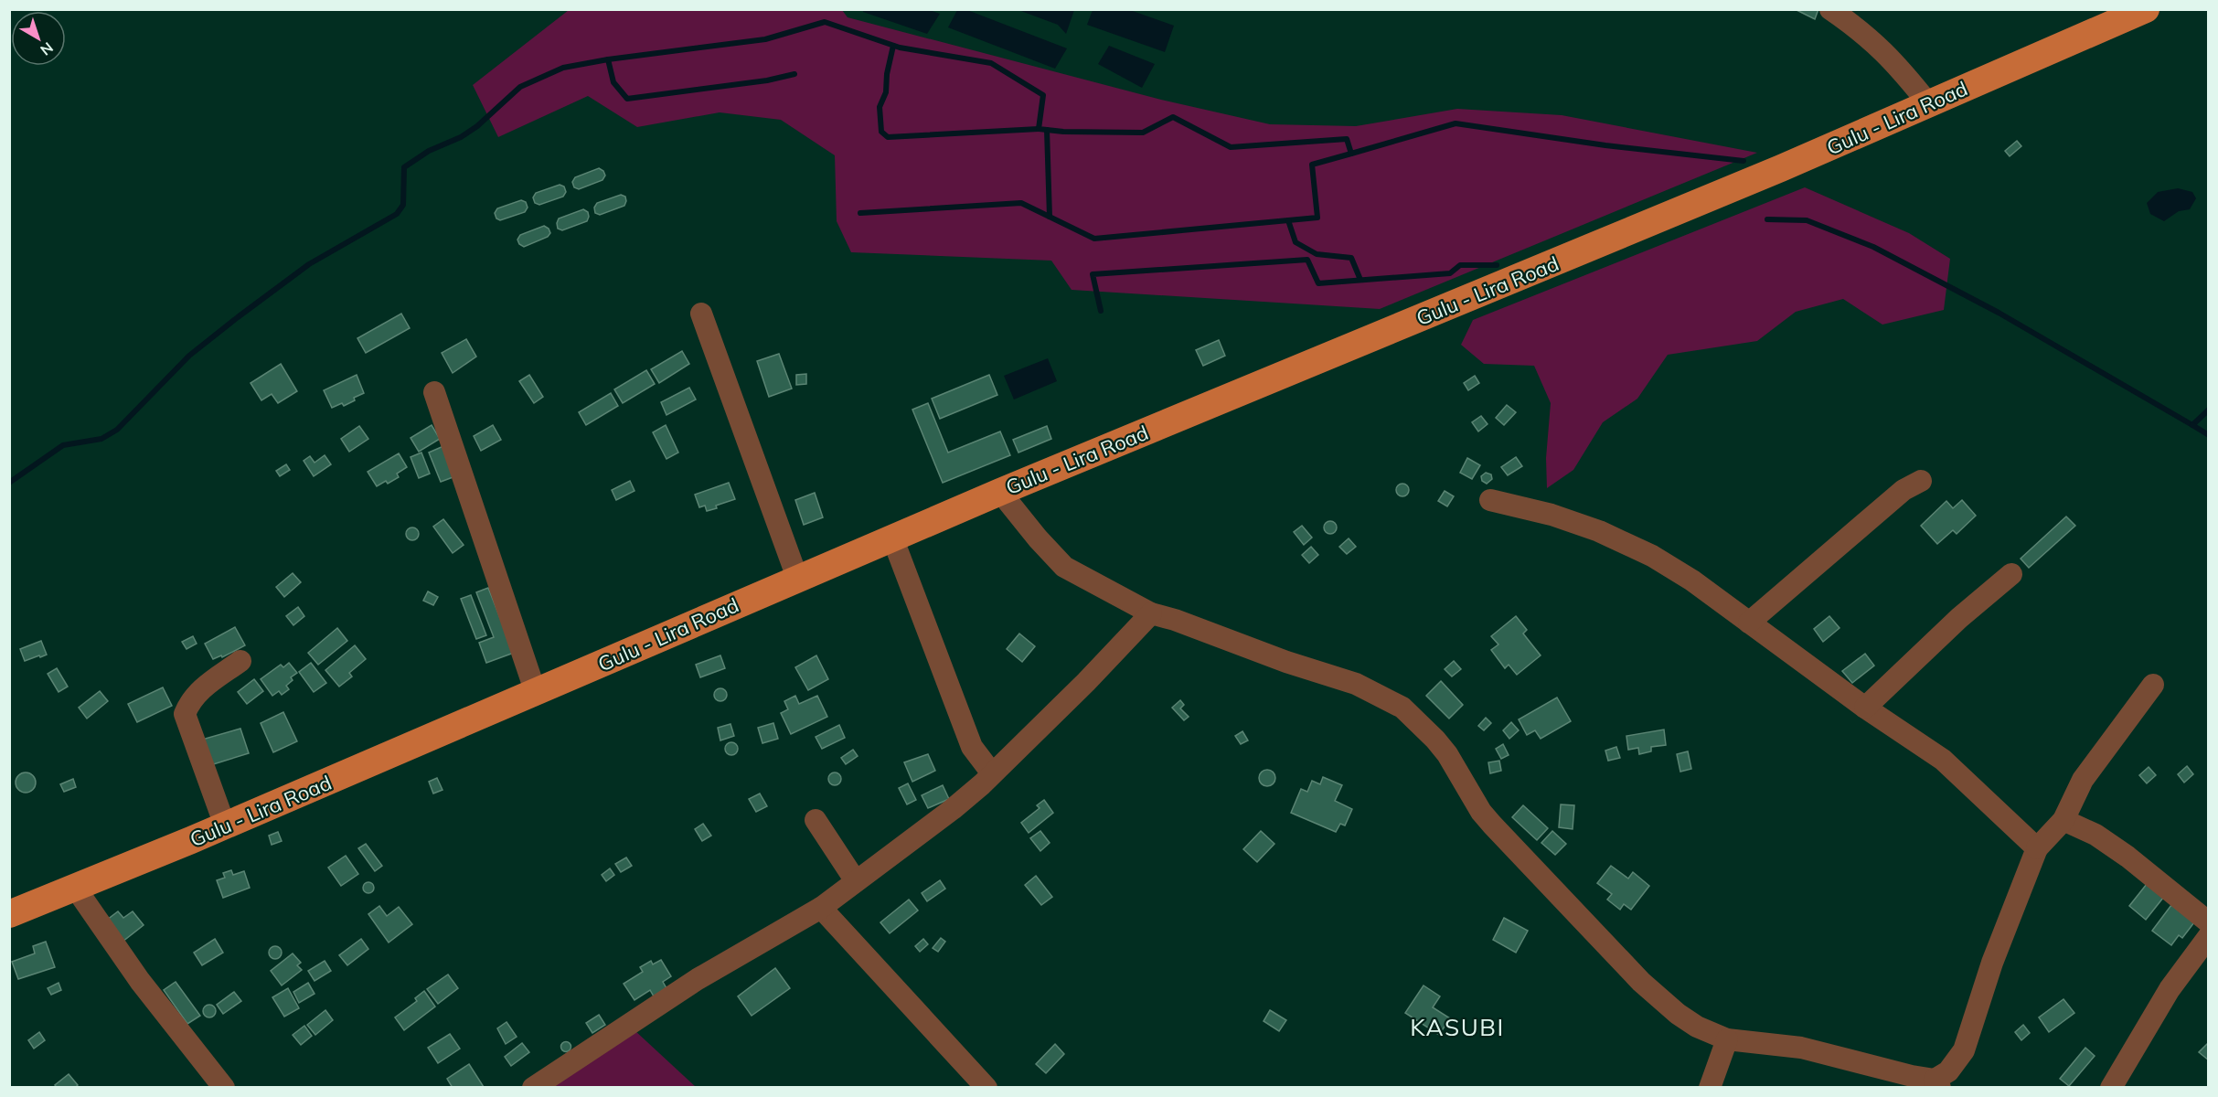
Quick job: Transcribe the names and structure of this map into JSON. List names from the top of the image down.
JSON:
{
  "streets": {
    "main road": ["Gulu - Lira Road"]
  },
  "districts": ["KASUBI"],
  "north": "bottom right"
}
